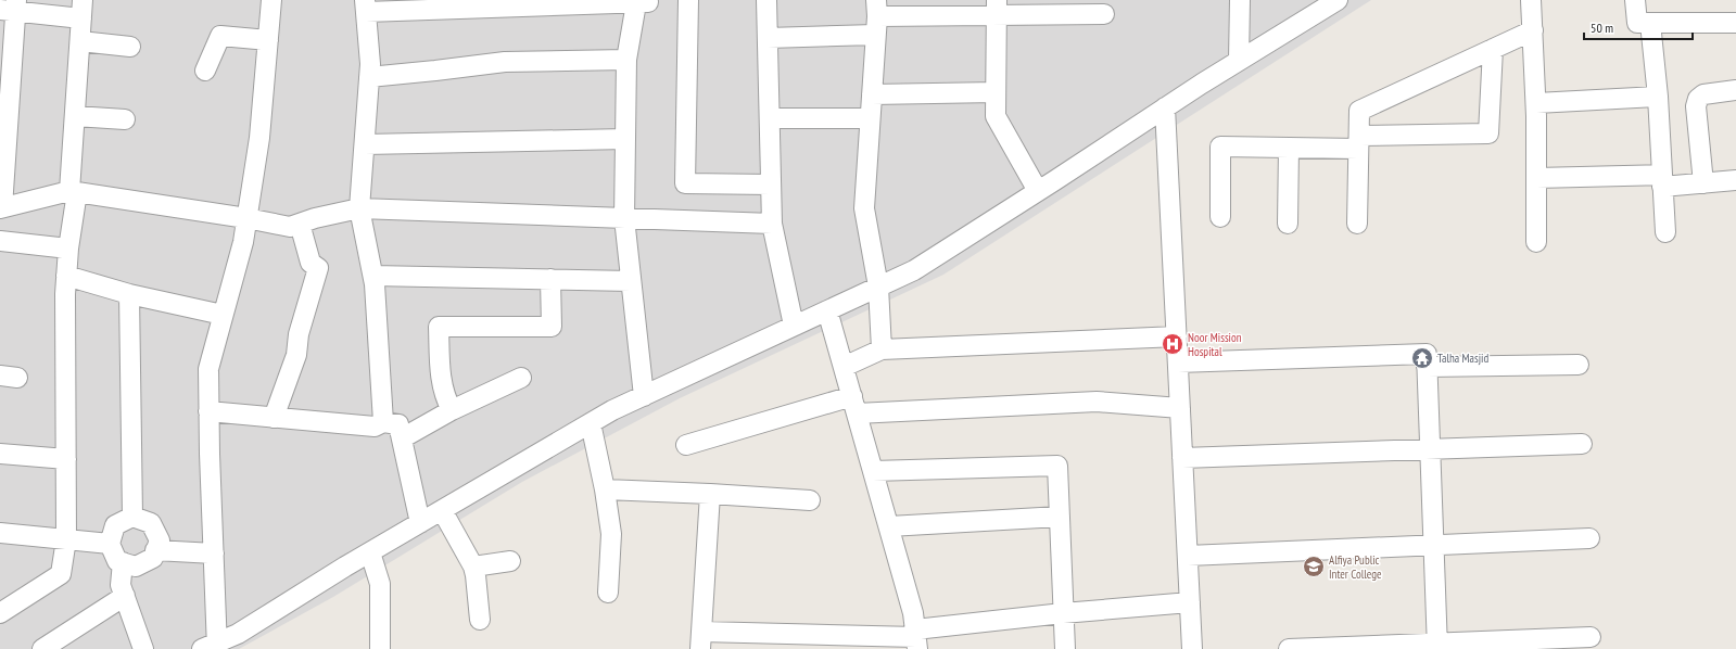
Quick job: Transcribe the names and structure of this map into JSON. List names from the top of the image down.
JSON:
{
  "places": {
    "hospital": ["Noor Mission Hospital"],
    "temple": ["Talha Masjid"],
    "school or university": ["Alfiya Public Inter College"]
  },
  "scale_bar": "50 m"
}
